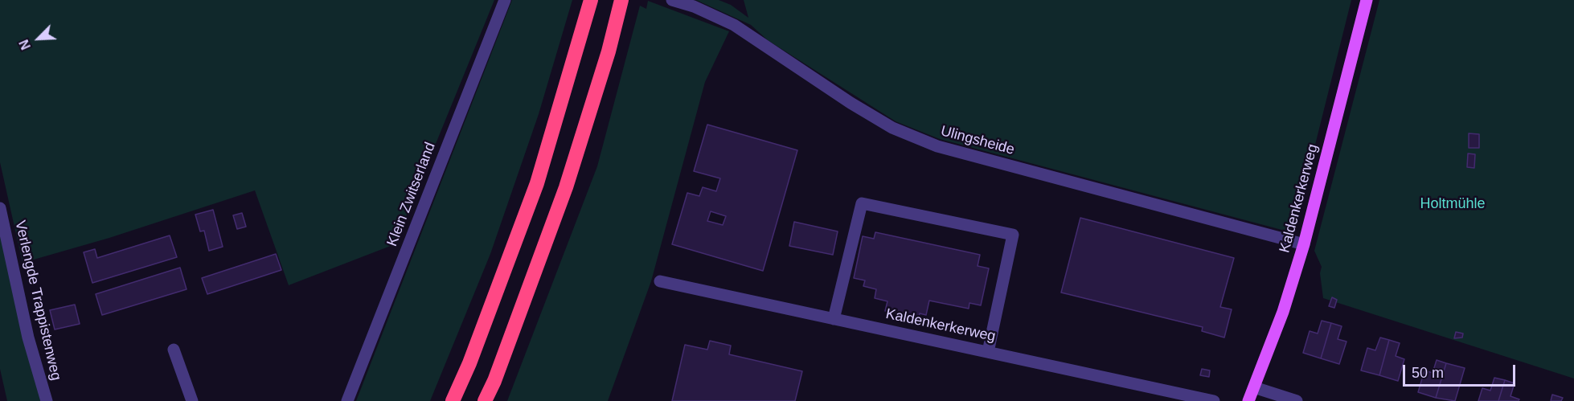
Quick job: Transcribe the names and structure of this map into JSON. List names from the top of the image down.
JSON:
{
  "streets": {
    "main road": ["Kaldenkerkerweg"],
    "street": ["Ulingsheide", "Klein Zwitserland", "Verlengde Trappistenweg"]
  },
  "crossings": [
    ["Ulingsheide", "Kaldenkerkerweg"]
  ],
  "parks": ["Holtmühle"],
  "scale_bar": "50 m",
  "north": "bottom left"
}
